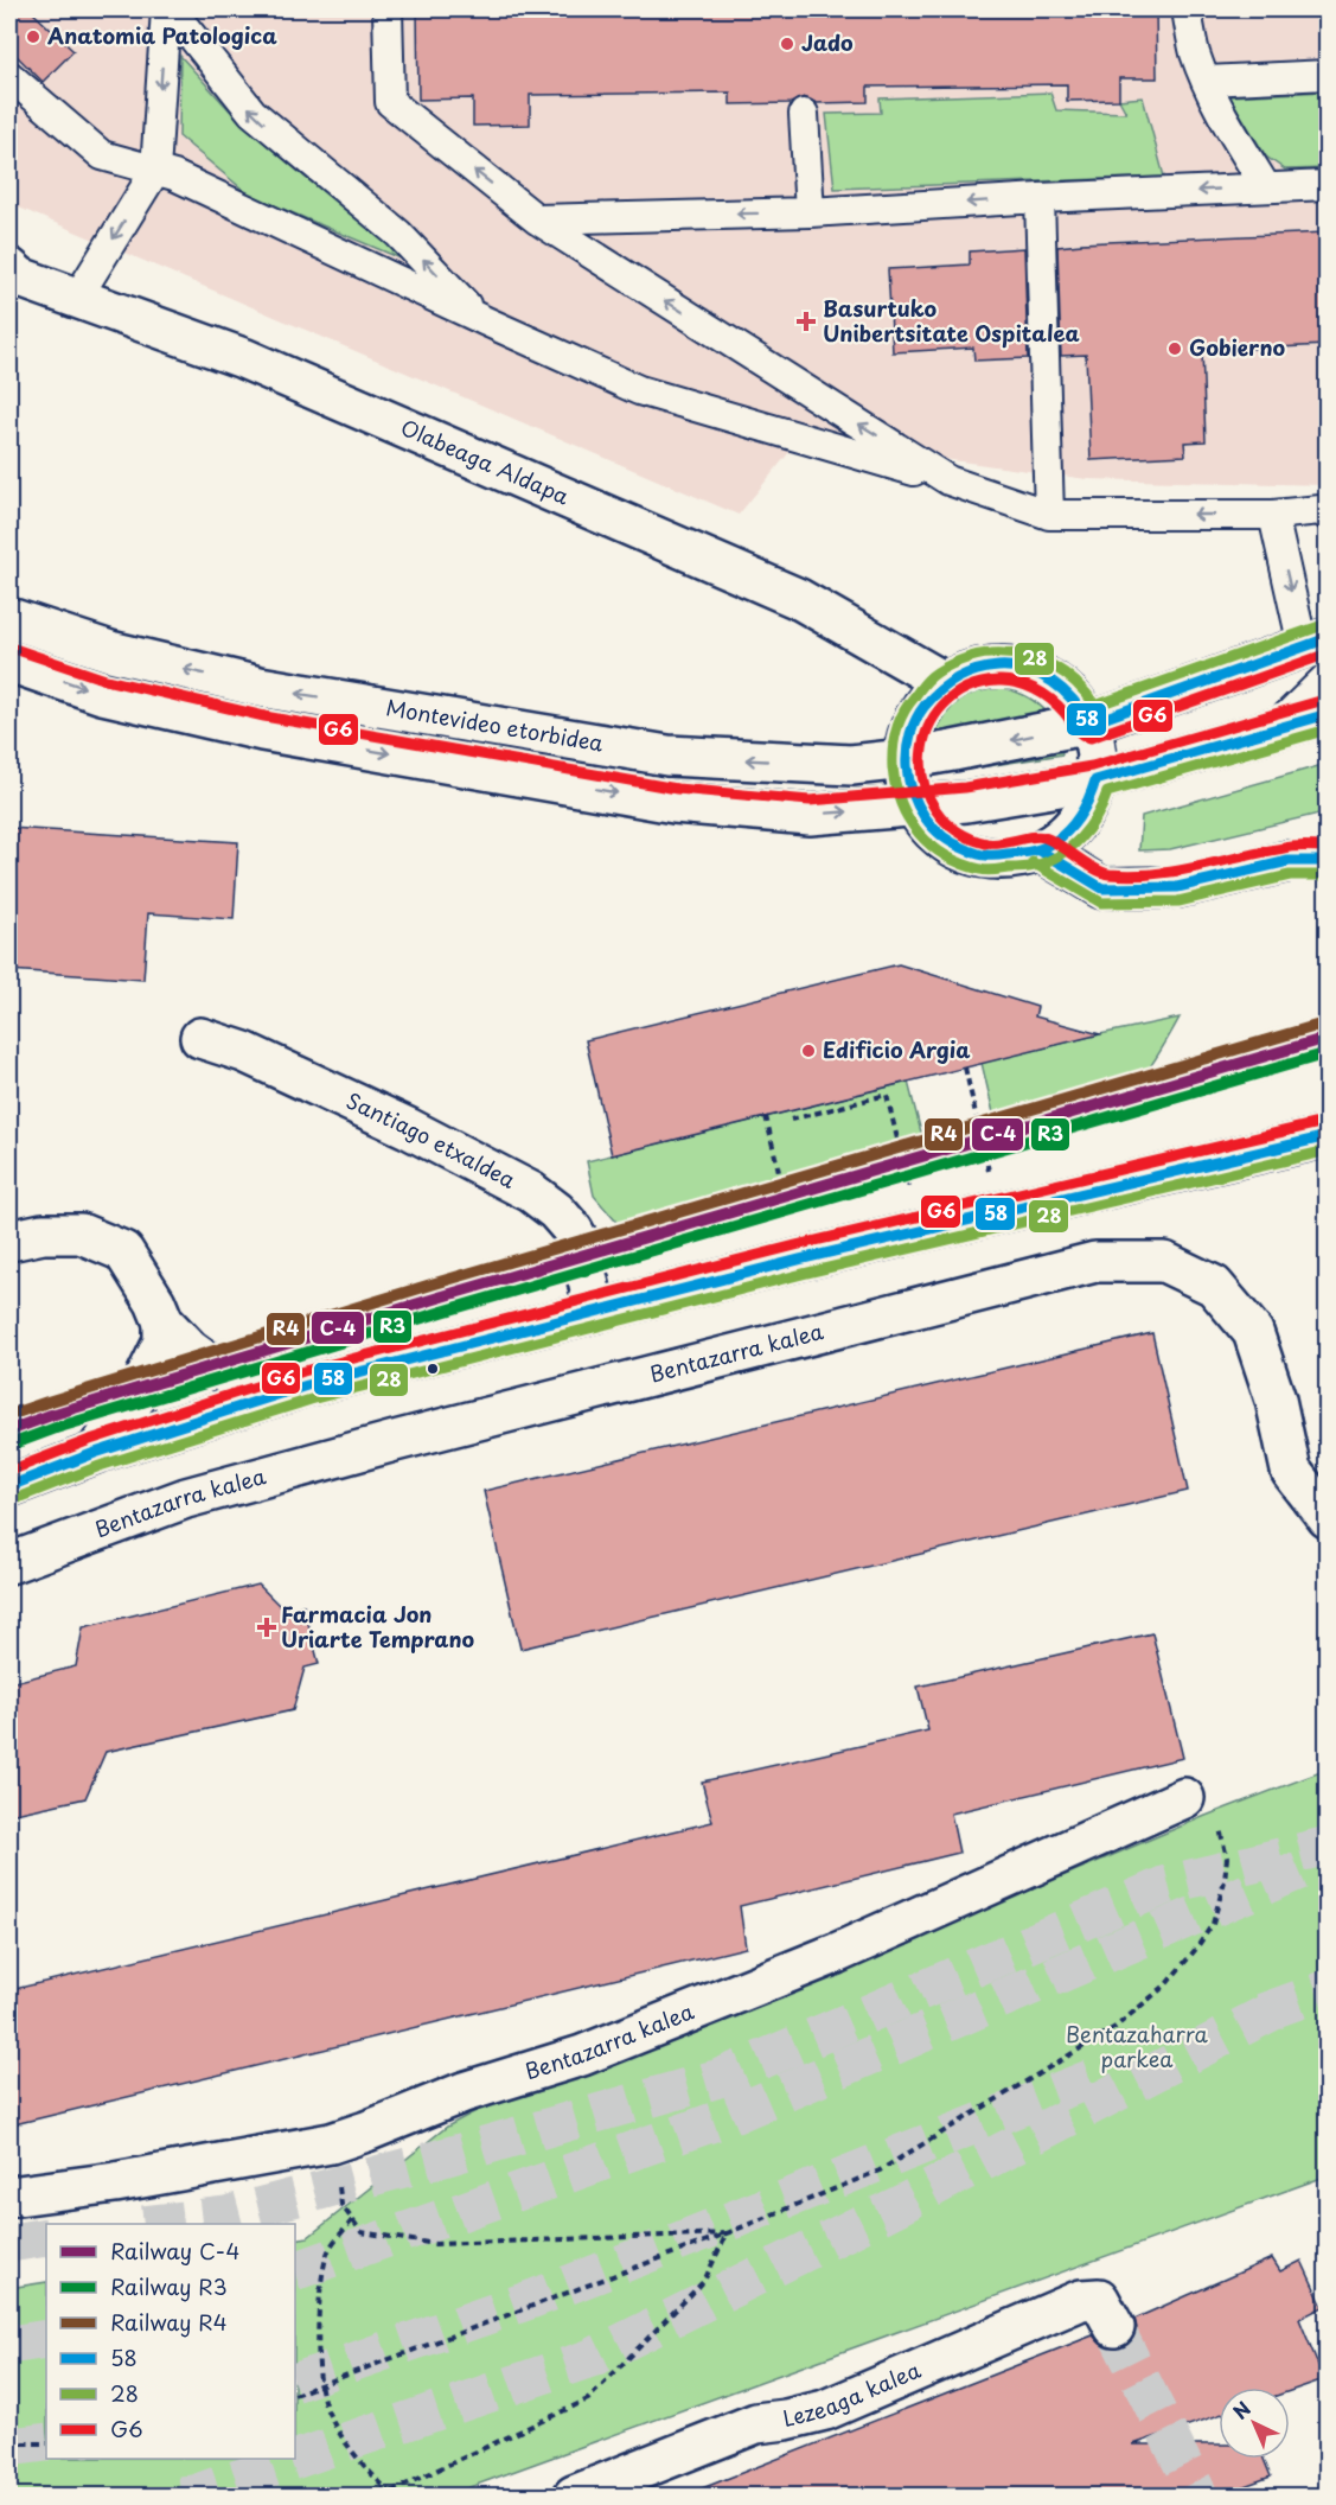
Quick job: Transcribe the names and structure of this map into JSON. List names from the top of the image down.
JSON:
{
  "streets": {
    "street": [
      "Olabeaga Aldapa",
      "Montevideo etorbidea",
      "Santiago etxaldea",
      "Bentazarra kalea",
      "Lezeaga kalea"
    ]
  },
  "parks": ["Bentazaharra parkea"],
  "places": {
    "other": [
      "Anatomia Patologica",
      "Jado",
      "Gobierno",
      "Edificio Argia"
    ],
    "health": ["Basurtuko Unibertsitate Ospitalea", "Farmacia Jon Uriarte Temprano"]
  },
  "lines": [
    "transit line 28",
    "transit line 58",
    "transit line G6",
    "rail line R4",
    "rail line C-4",
    "rail line R3"
  ],
  "legend": [
    "Railway C-4",
    "Railway R3",
    "Railway R4",
    "58",
    "28",
    "G6"
  ],
  "north": "top left"
}
